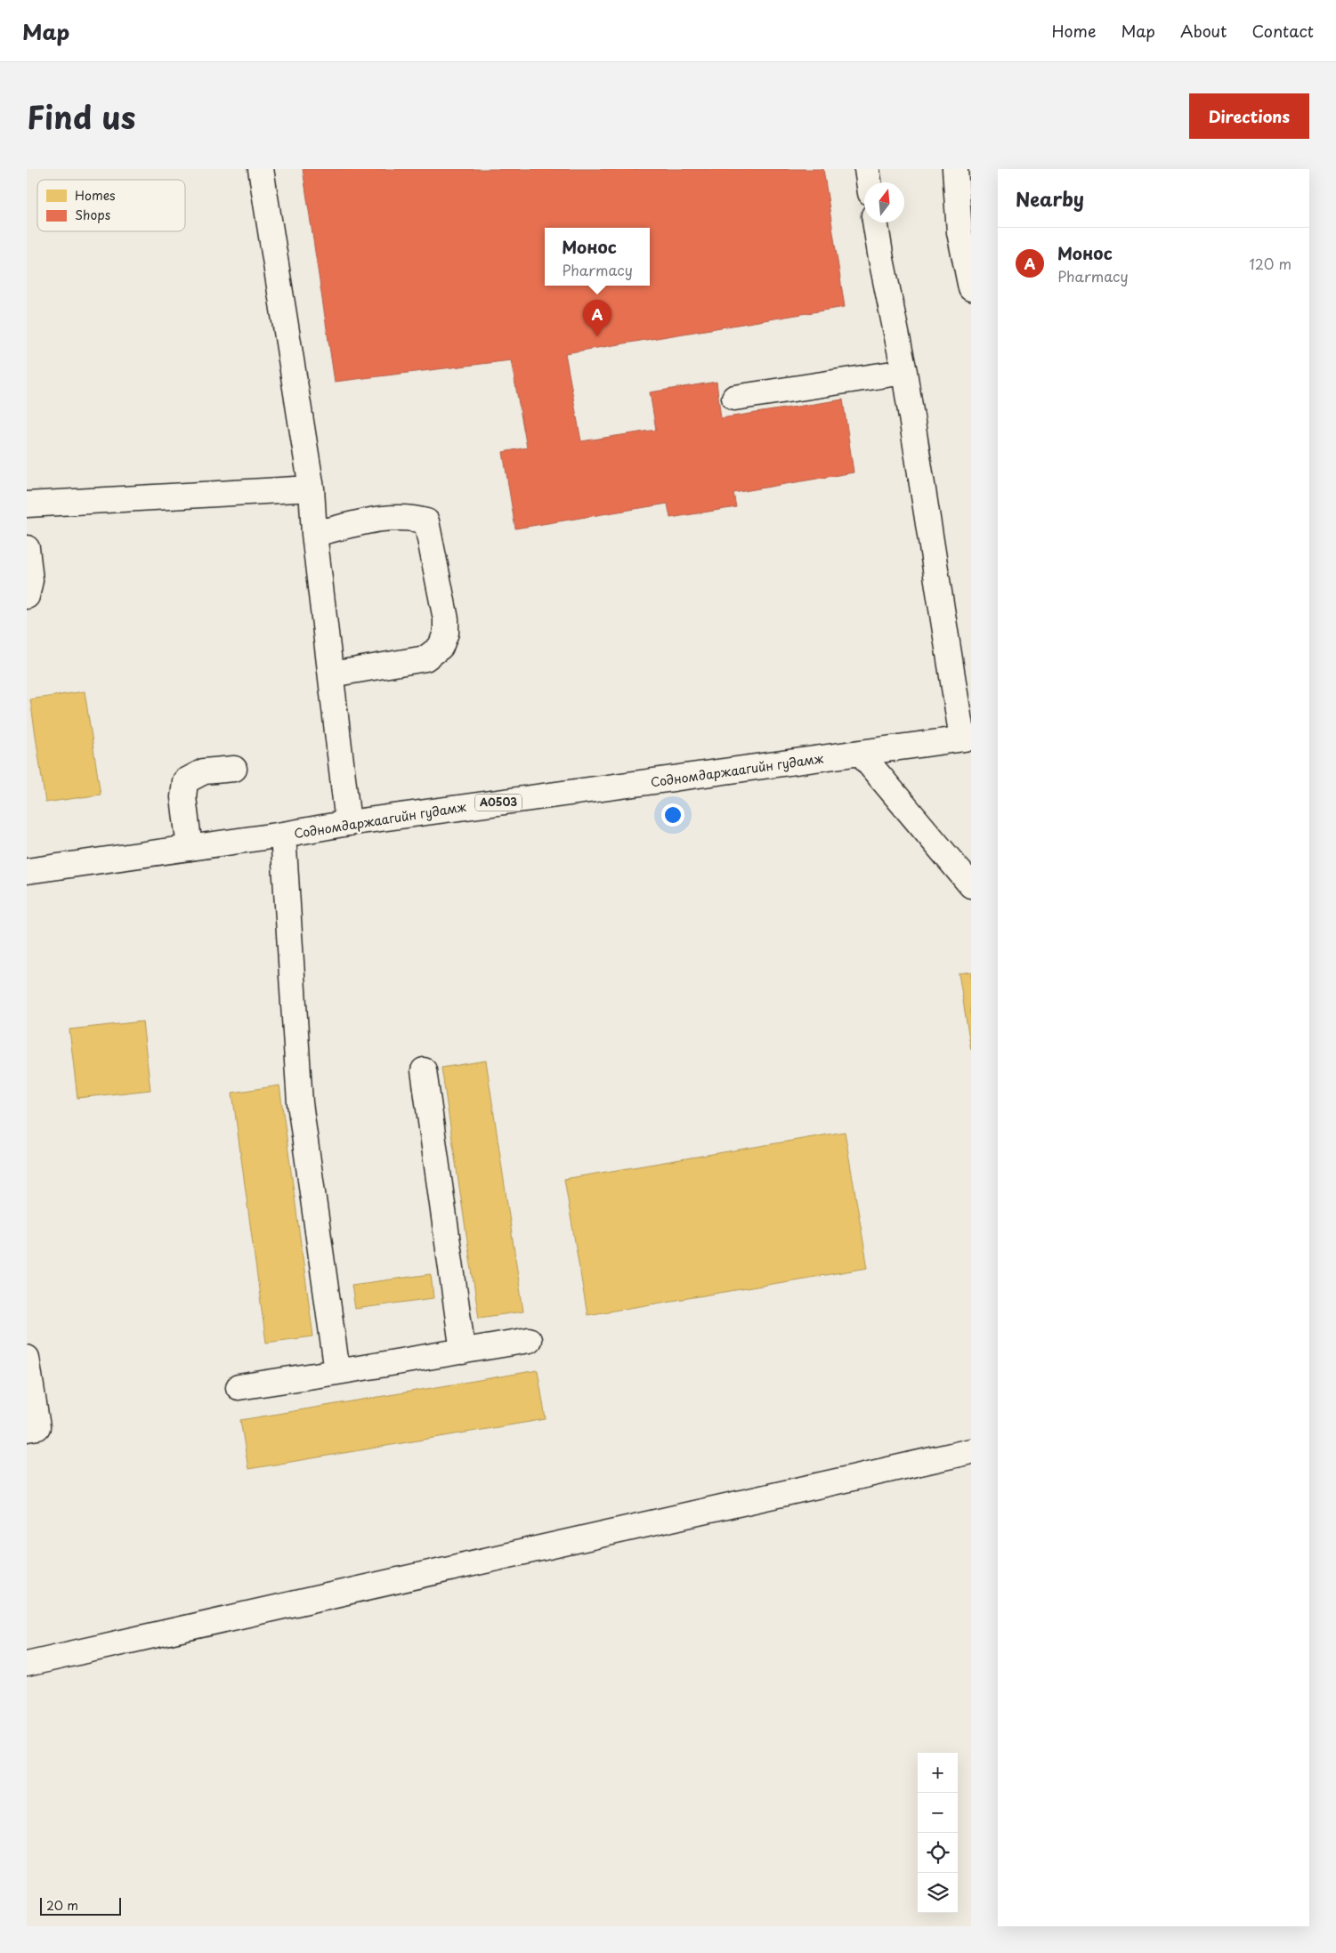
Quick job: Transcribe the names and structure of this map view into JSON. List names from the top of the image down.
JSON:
{
  "streets": {
    "street": ["Содномдаржаагийн гудамж", "A0503"]
  },
  "legend": ["Homes", "Shops"],
  "scale_bar": "20 m",
  "north": "top",
  "page": {
    "header": "Map",
    "nav": [
      "Home",
      "Map",
      "About",
      "Contact"
    ],
    "title": "Find us",
    "buttons": "Directions",
    "heading": "Nearby",
    "list": [
      {
        "mark": "A",
        "name": "Монос",
        "note": "Pharmacy",
        "value": "120 m"
      }
    ],
    "popup": ["Монос", "Pharmacy"],
    "pins": "A",
    "map_buttons": ["+", "−"],
    "scale": "20 m"
  }
}
